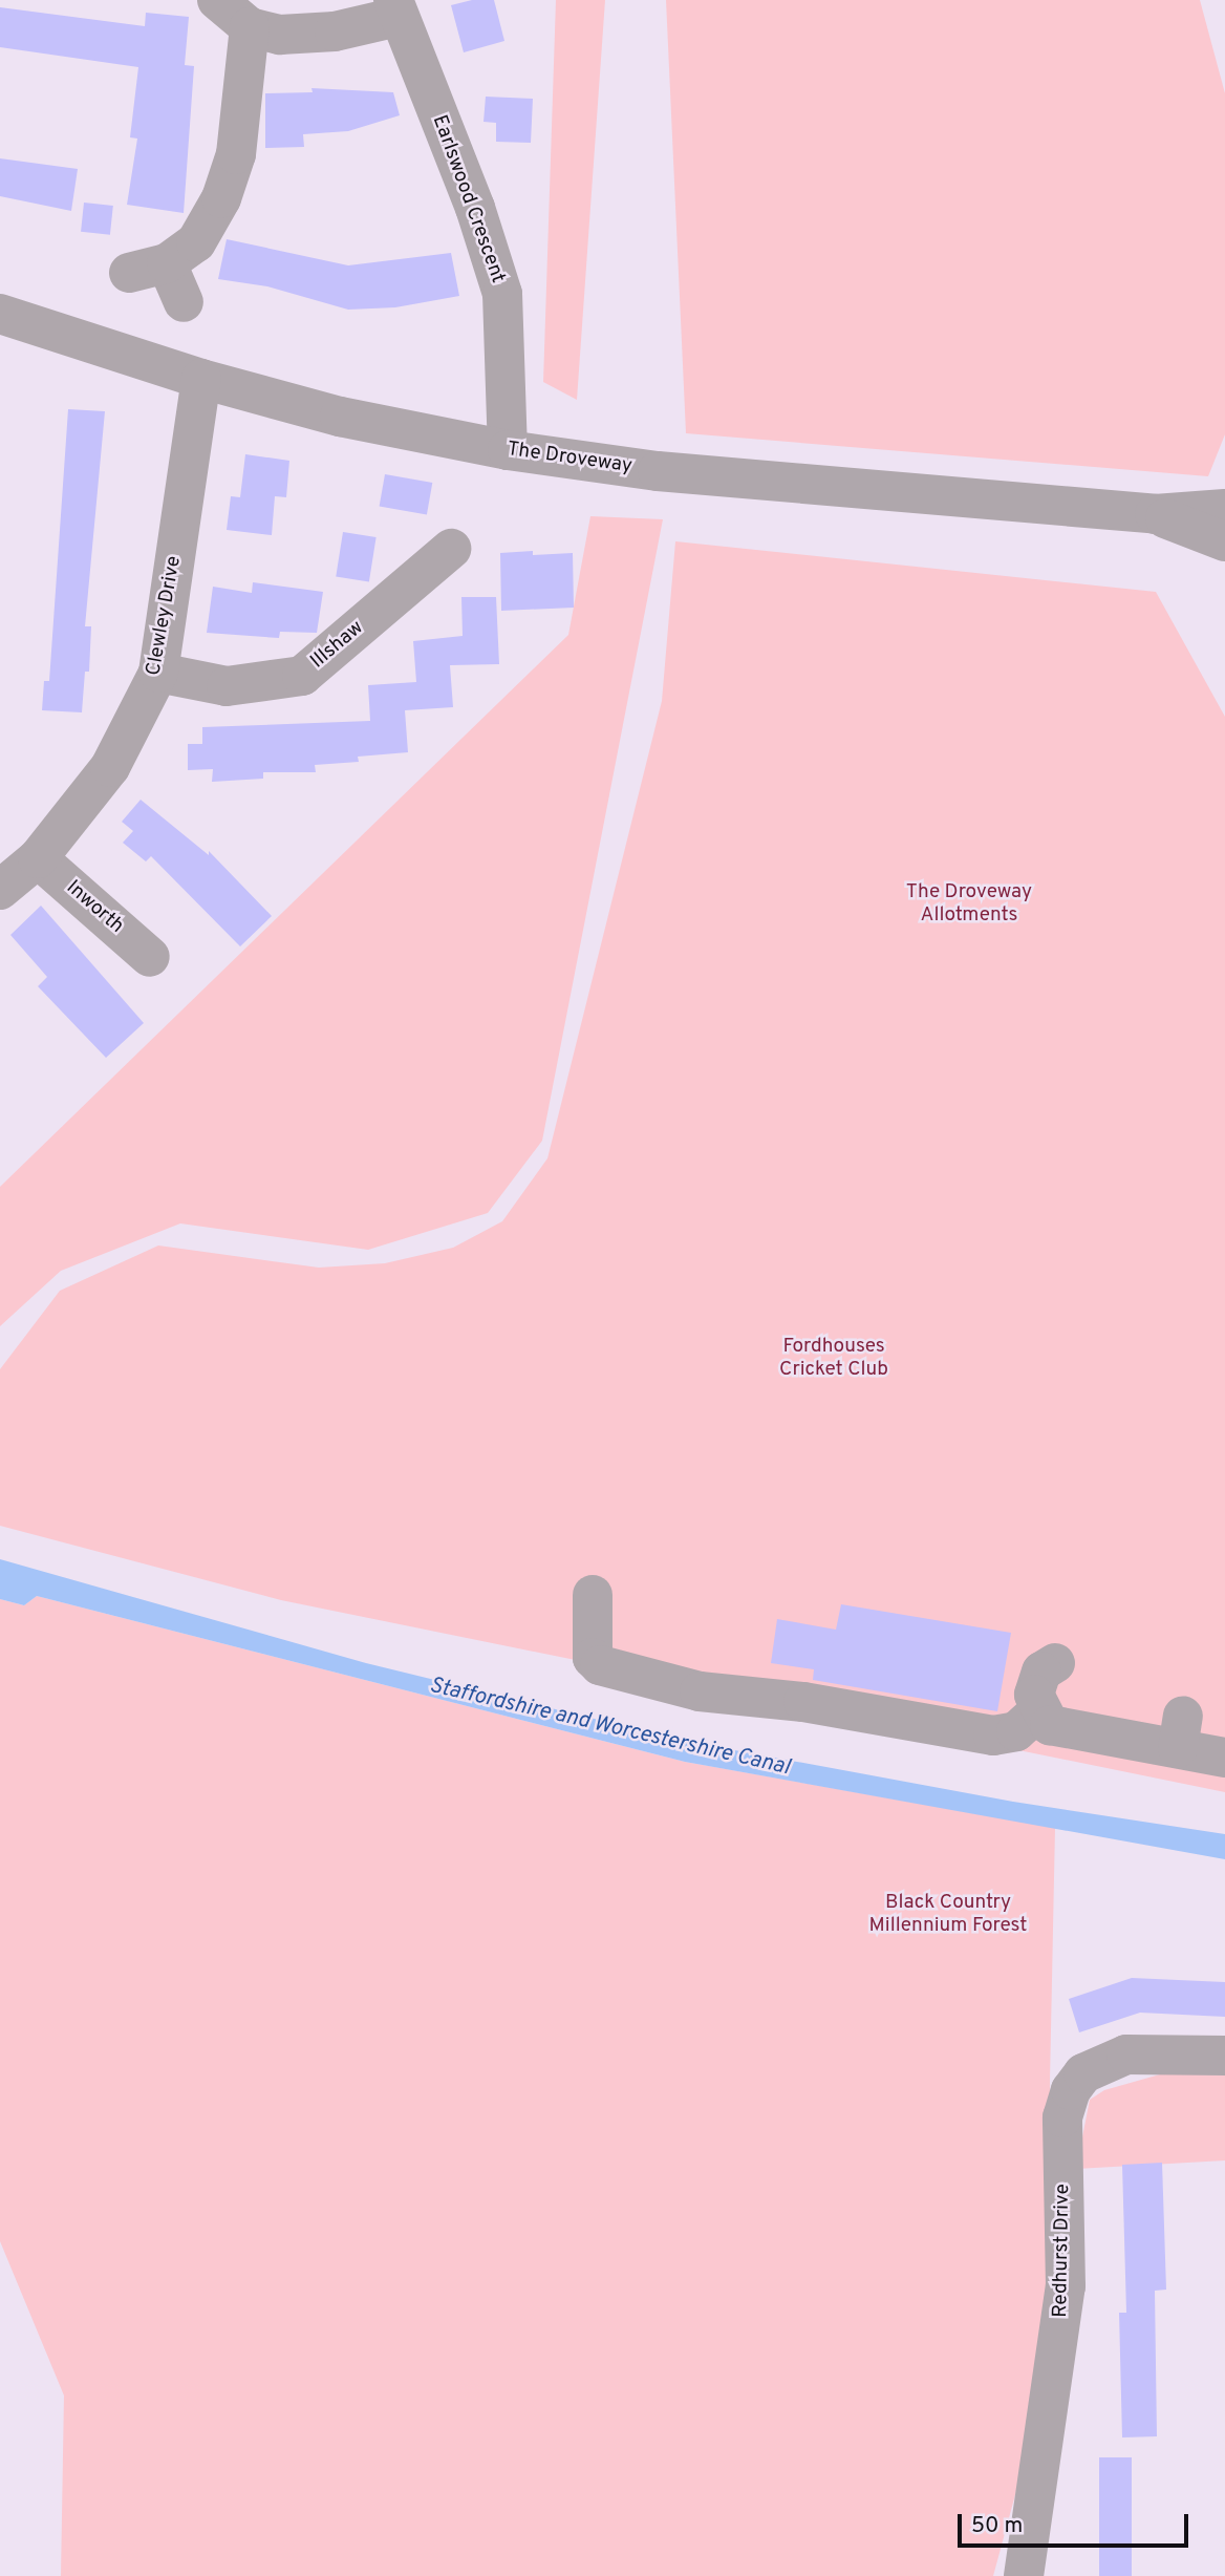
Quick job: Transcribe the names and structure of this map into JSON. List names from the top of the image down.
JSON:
{
  "streets": {
    "street": [
      "Earlswood Crescent",
      "The Droveway",
      "Clewley Drive",
      "Illshaw",
      "Inworth",
      "Redhurst Drive"
    ]
  },
  "crossings": [
    ["Earlswood Crescent", "The Droveway"],
    ["The Droveway", "Clewley Drive"],
    ["Clewley Drive", "Illshaw"],
    ["Clewley Drive", "Inworth"]
  ],
  "water": ["Staffordshire and Worcestershire Canal"],
  "parks": ["The Droveway Allotments", "Fordhouses Cricket Club", "Black Country Millennium Forest"],
  "scale_bar": "50 m"
}
